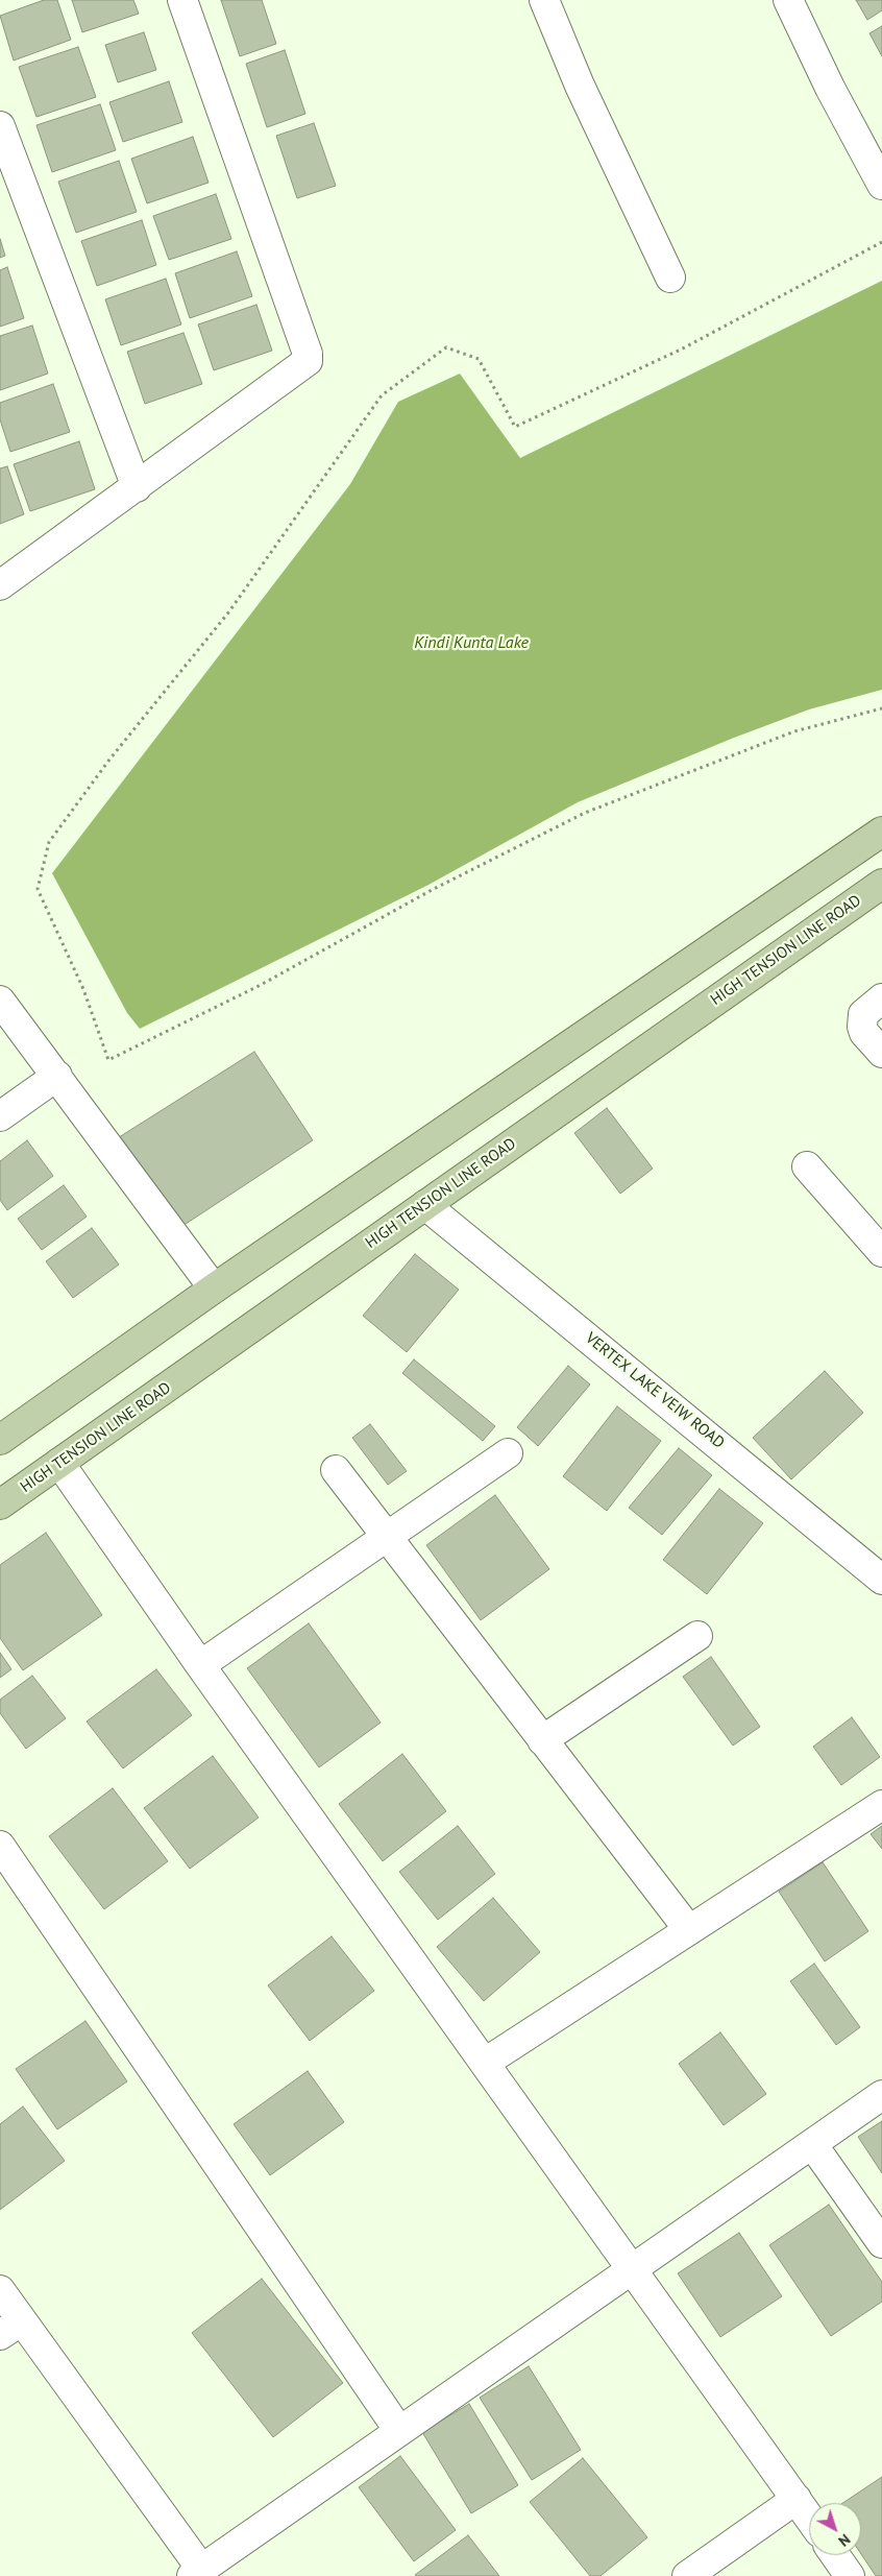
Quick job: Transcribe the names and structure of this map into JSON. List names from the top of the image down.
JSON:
{
  "streets": {
    "main road": ["HIGH TENSION LINE ROAD"],
    "street": ["VERTEX LAKE VEIW ROAD"]
  },
  "crossings": [
    ["HIGH TENSION LINE ROAD", "VERTEX LAKE VEIW ROAD"]
  ],
  "water": ["Kindi Kunta Lake"],
  "north": "bottom right"
}
